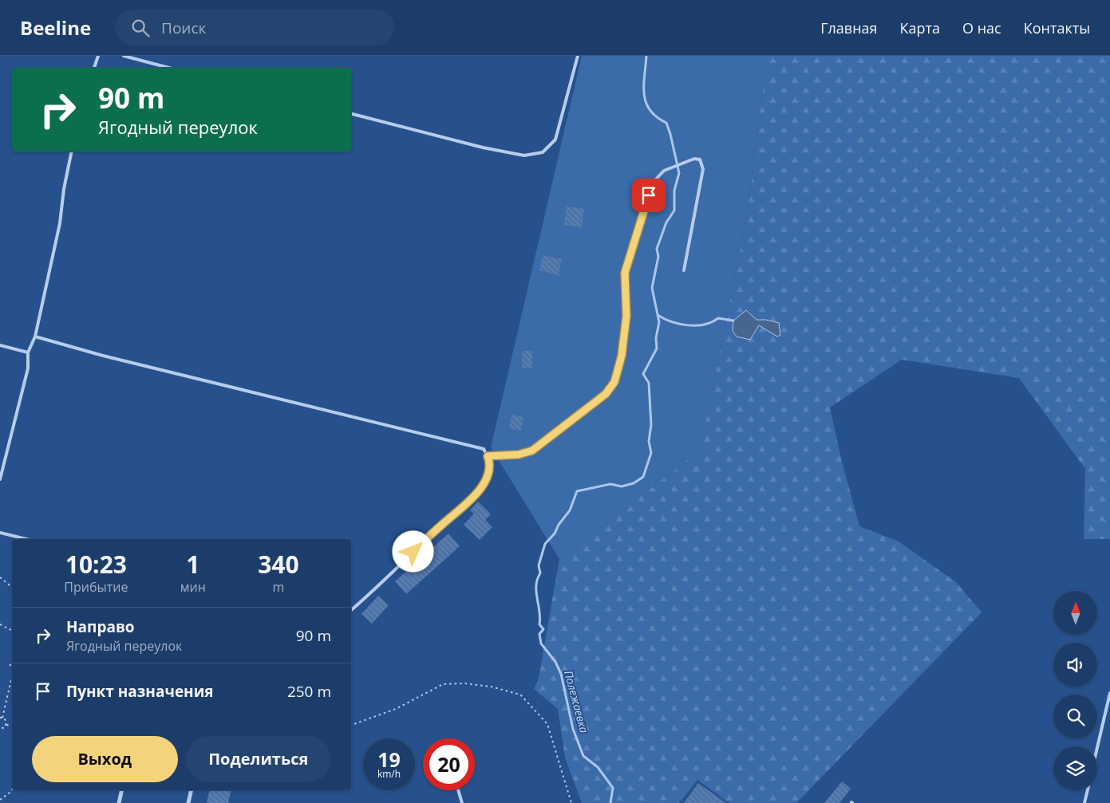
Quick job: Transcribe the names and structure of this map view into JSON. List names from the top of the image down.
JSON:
{
  "water": ["Полежаевка"],
  "north": "top",
  "page": {
    "header": "Beeline",
    "search": "Поиск",
    "nav": [
      "Главная",
      "Карта",
      "О нас",
      "Контакты"
    ],
    "turn": ["90 m", "Ягодный переулок"],
    "eta": [
      "10:23",
      "Прибытие",
      "1",
      "мин",
      "340",
      "m"
    ],
    "list": [
      {
        "name": "Направо",
        "note": "Ягодный переулок",
        "value": "90 m"
      },
      {
        "name": "Пункт назначения",
        "value": "250 m"
      }
    ],
    "buttons": ["Выход", "Поделиться"],
    "speed": "19 km/h",
    "limit": "20"
  }
}
